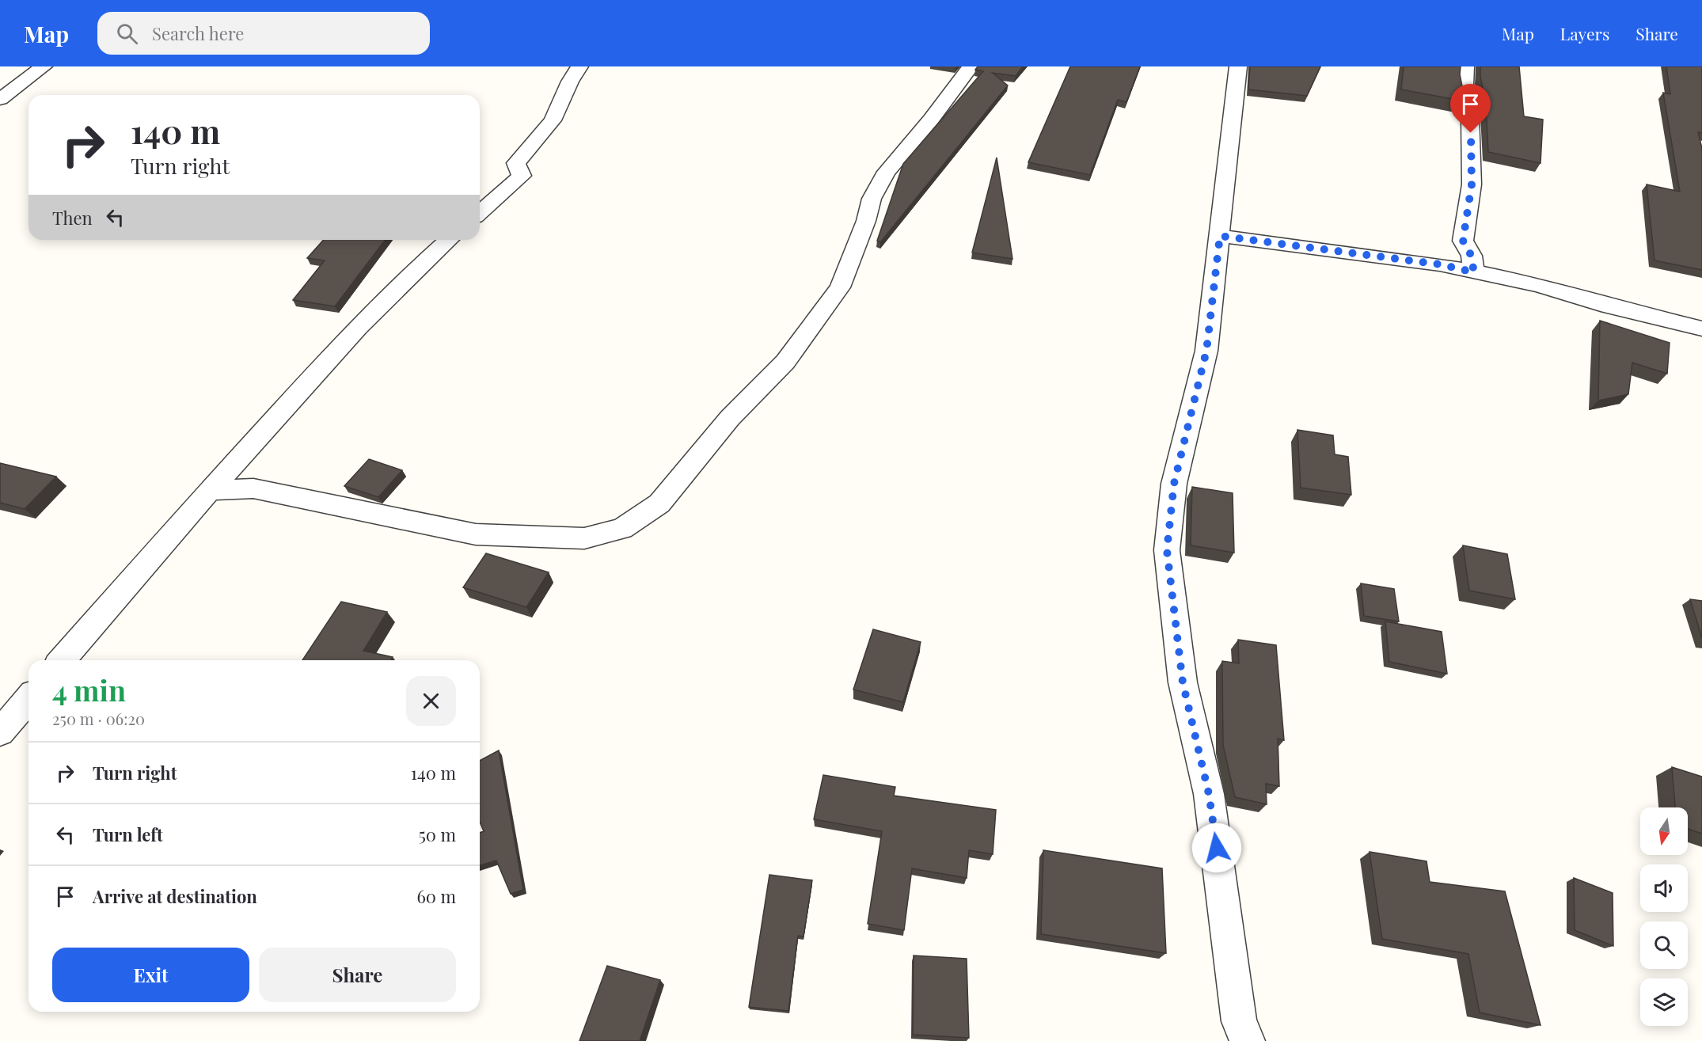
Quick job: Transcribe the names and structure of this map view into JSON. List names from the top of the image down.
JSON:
{
  "north": "bottom",
  "page": {
    "header": "Map",
    "search": "Search here",
    "nav": ["Map", "Layers", "Share"],
    "turn": ["140 m", "Turn right"],
    "then": "Then",
    "heading": ["4 min", "250 m · 06:20"],
    "list": [
      {
        "name": "Turn right",
        "value": "140 m"
      },
      {
        "name": "Turn left",
        "value": "50 m"
      },
      {
        "name": "Arrive at destination",
        "value": "60 m"
      }
    ],
    "buttons": ["Exit", "Share"]
  }
}
